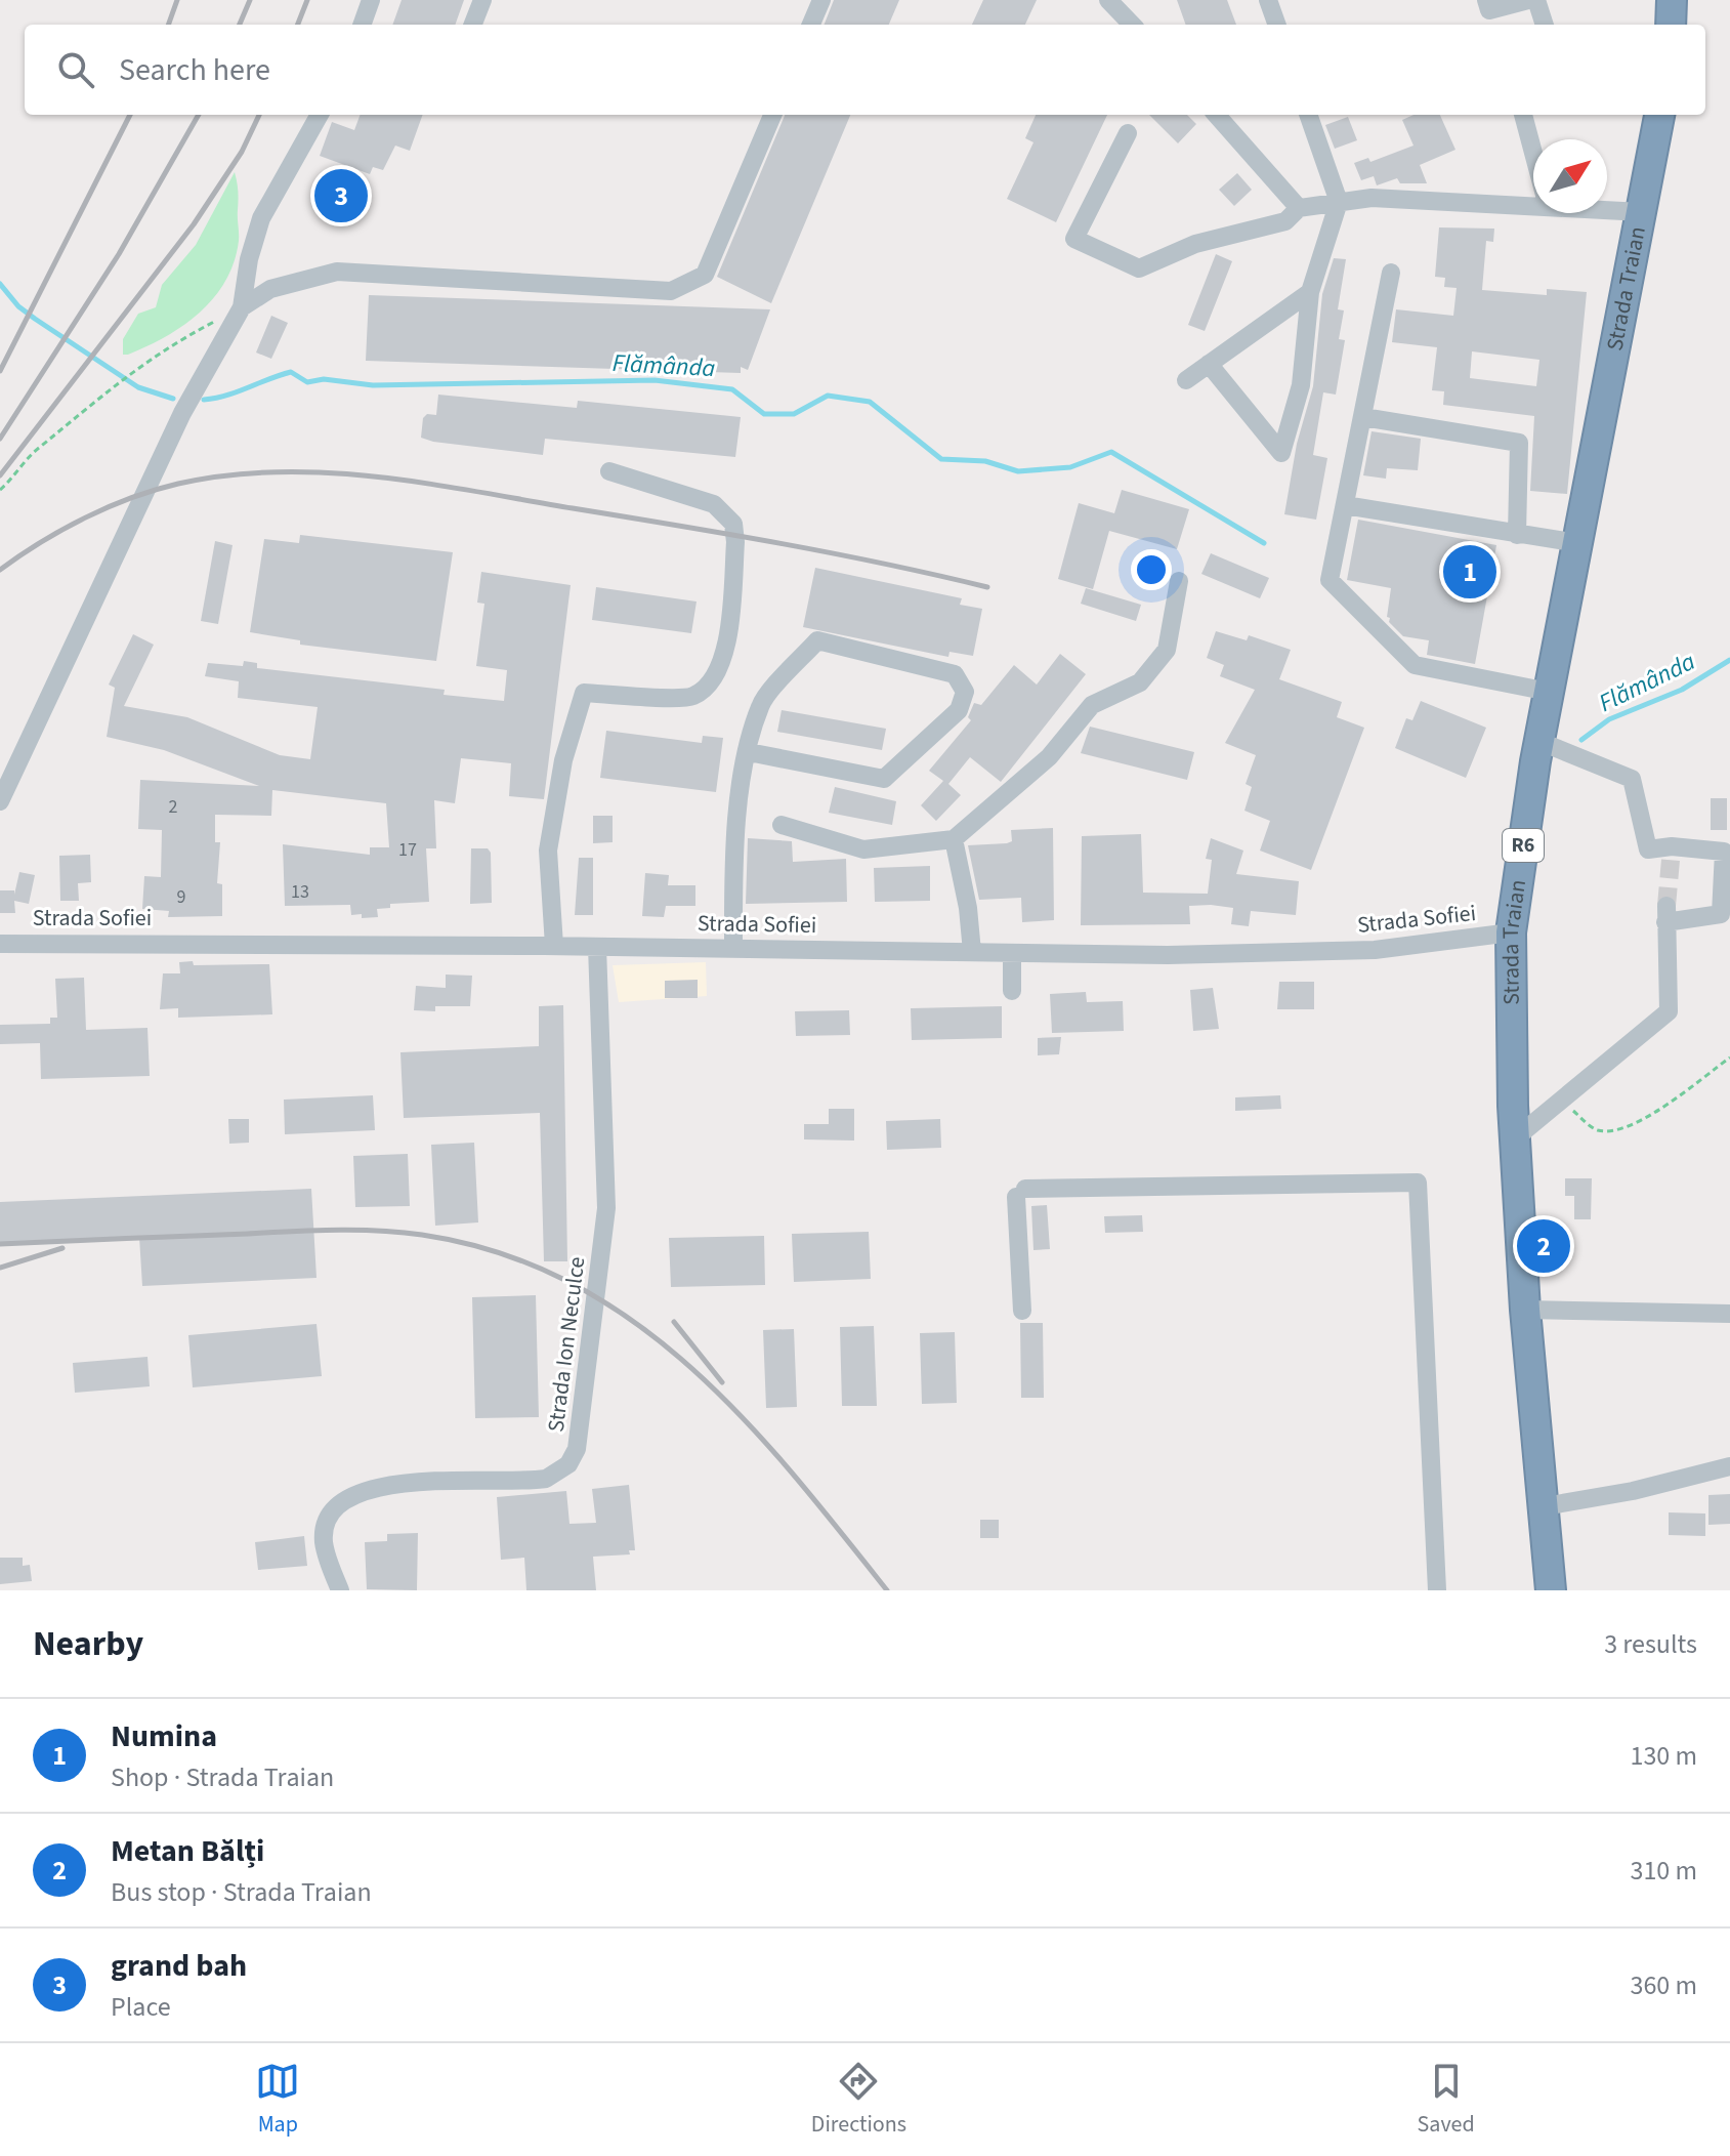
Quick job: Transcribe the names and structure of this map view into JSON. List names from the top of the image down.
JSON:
{
  "streets": {
    "highway": ["Strada Trаian", "R6"],
    "street": ["Strada Sofiei", "Strada Ion Neculce"]
  },
  "crossings": [
    ["Strada Trаian", "Strada Sofiei"],
    ["Strada Sofiei", "Strada Ion Neculce"]
  ],
  "water": ["Flămânda"],
  "house_numbers": [
    "2",
    "17",
    "13",
    "9"
  ],
  "north": "top right",
  "page": {
    "search": "Search here",
    "pins": ["3", "1", "2"],
    "heading": ["Nearby", "3 results"],
    "list": [
      {
        "mark": "1",
        "name": "Numina",
        "note": "Shop · Strada Trаian",
        "value": "130 m"
      },
      {
        "mark": "2",
        "name": "Metan Bălți",
        "note": "Bus stop · Strada Trаian",
        "value": "310 m"
      },
      {
        "mark": "3",
        "name": "grand bah",
        "note": "Place",
        "value": "360 m"
      }
    ],
    "nav": ["Map", "Directions", "Saved"]
  }
}
